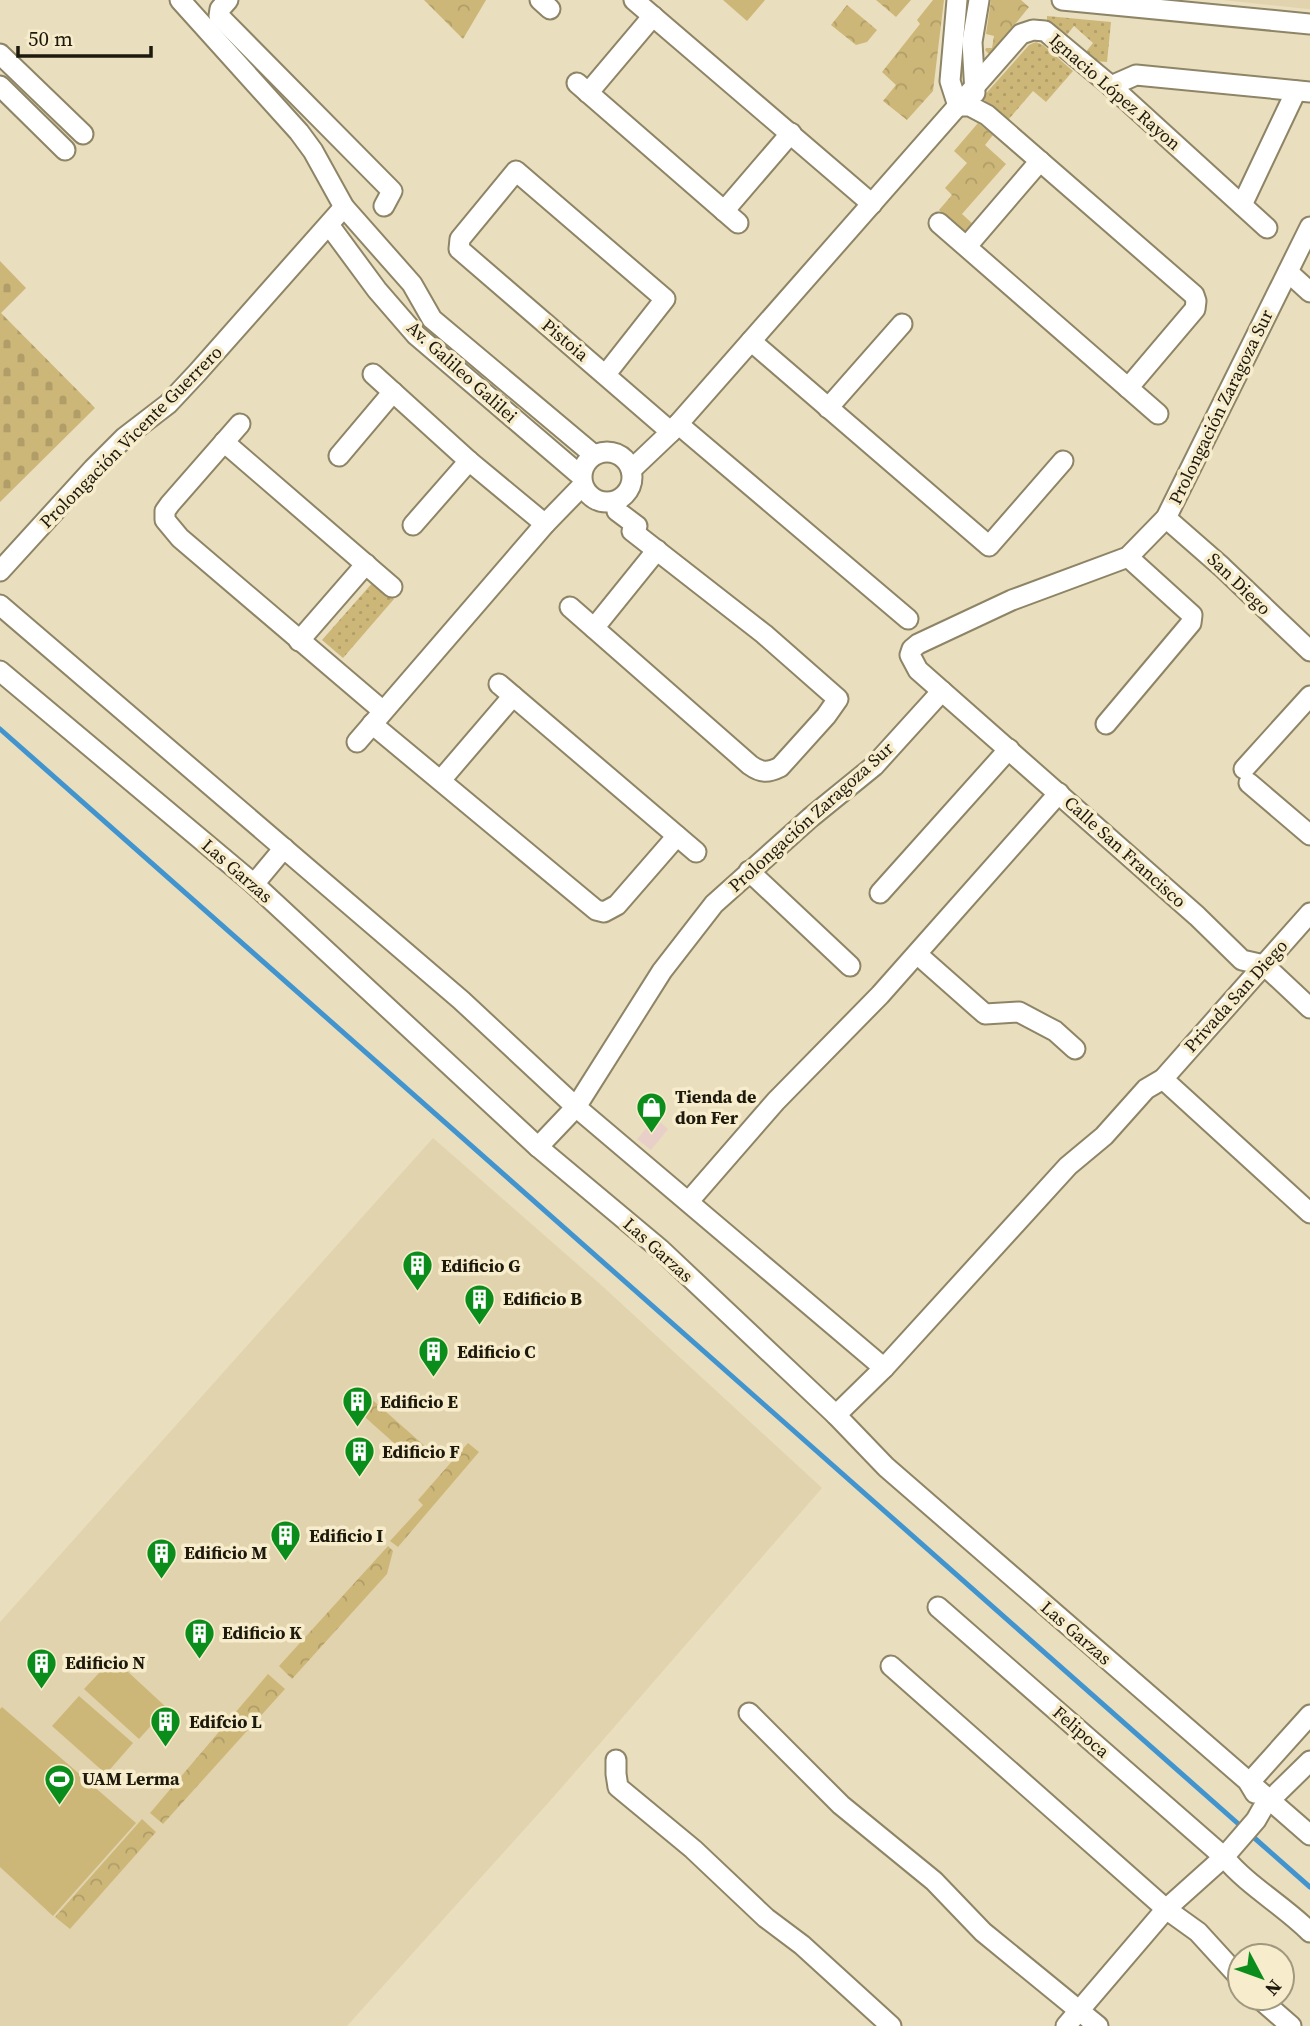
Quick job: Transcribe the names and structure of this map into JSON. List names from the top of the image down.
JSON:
{
  "streets": {
    "street": [
      "Ignacio López Rayon",
      "Pistoia",
      "Av. Galileo Galilei",
      "Prolongación Zaragoza Sur",
      "Prolongación Vicente Guerrero",
      "San Diego",
      "Calle San Francisco",
      "Las Garzas",
      "Privada San Diego",
      "Felipoca"
    ]
  },
  "crossings": [
    ["Ignacio López Rayon", "Pistoia"],
    ["Ignacio López Rayon", "Av. Galileo Galilei"],
    ["Av. Galileo Galilei", "Prolongación Vicente Guerrero"],
    ["Prolongación Zaragoza Sur", "San Diego"],
    ["Prolongación Zaragoza Sur", "Calle San Francisco"],
    ["Prolongación Zaragoza Sur", "Las Garzas"],
    ["Calle San Francisco", "Privada San Diego"]
  ],
  "places": {
    "shop": ["Tienda de don Fer"],
    "building": [
      "Edificio G",
      "Edificio B",
      "Edificio C",
      "Edificio E",
      "Edificio F",
      "Edificio I",
      "Edificio M",
      "Edificio K",
      "Edificio N",
      "Edifcio L"
    ],
    "sports": ["UAM Lerma"]
  },
  "scale_bar": "50 m",
  "north": "bottom right"
}
